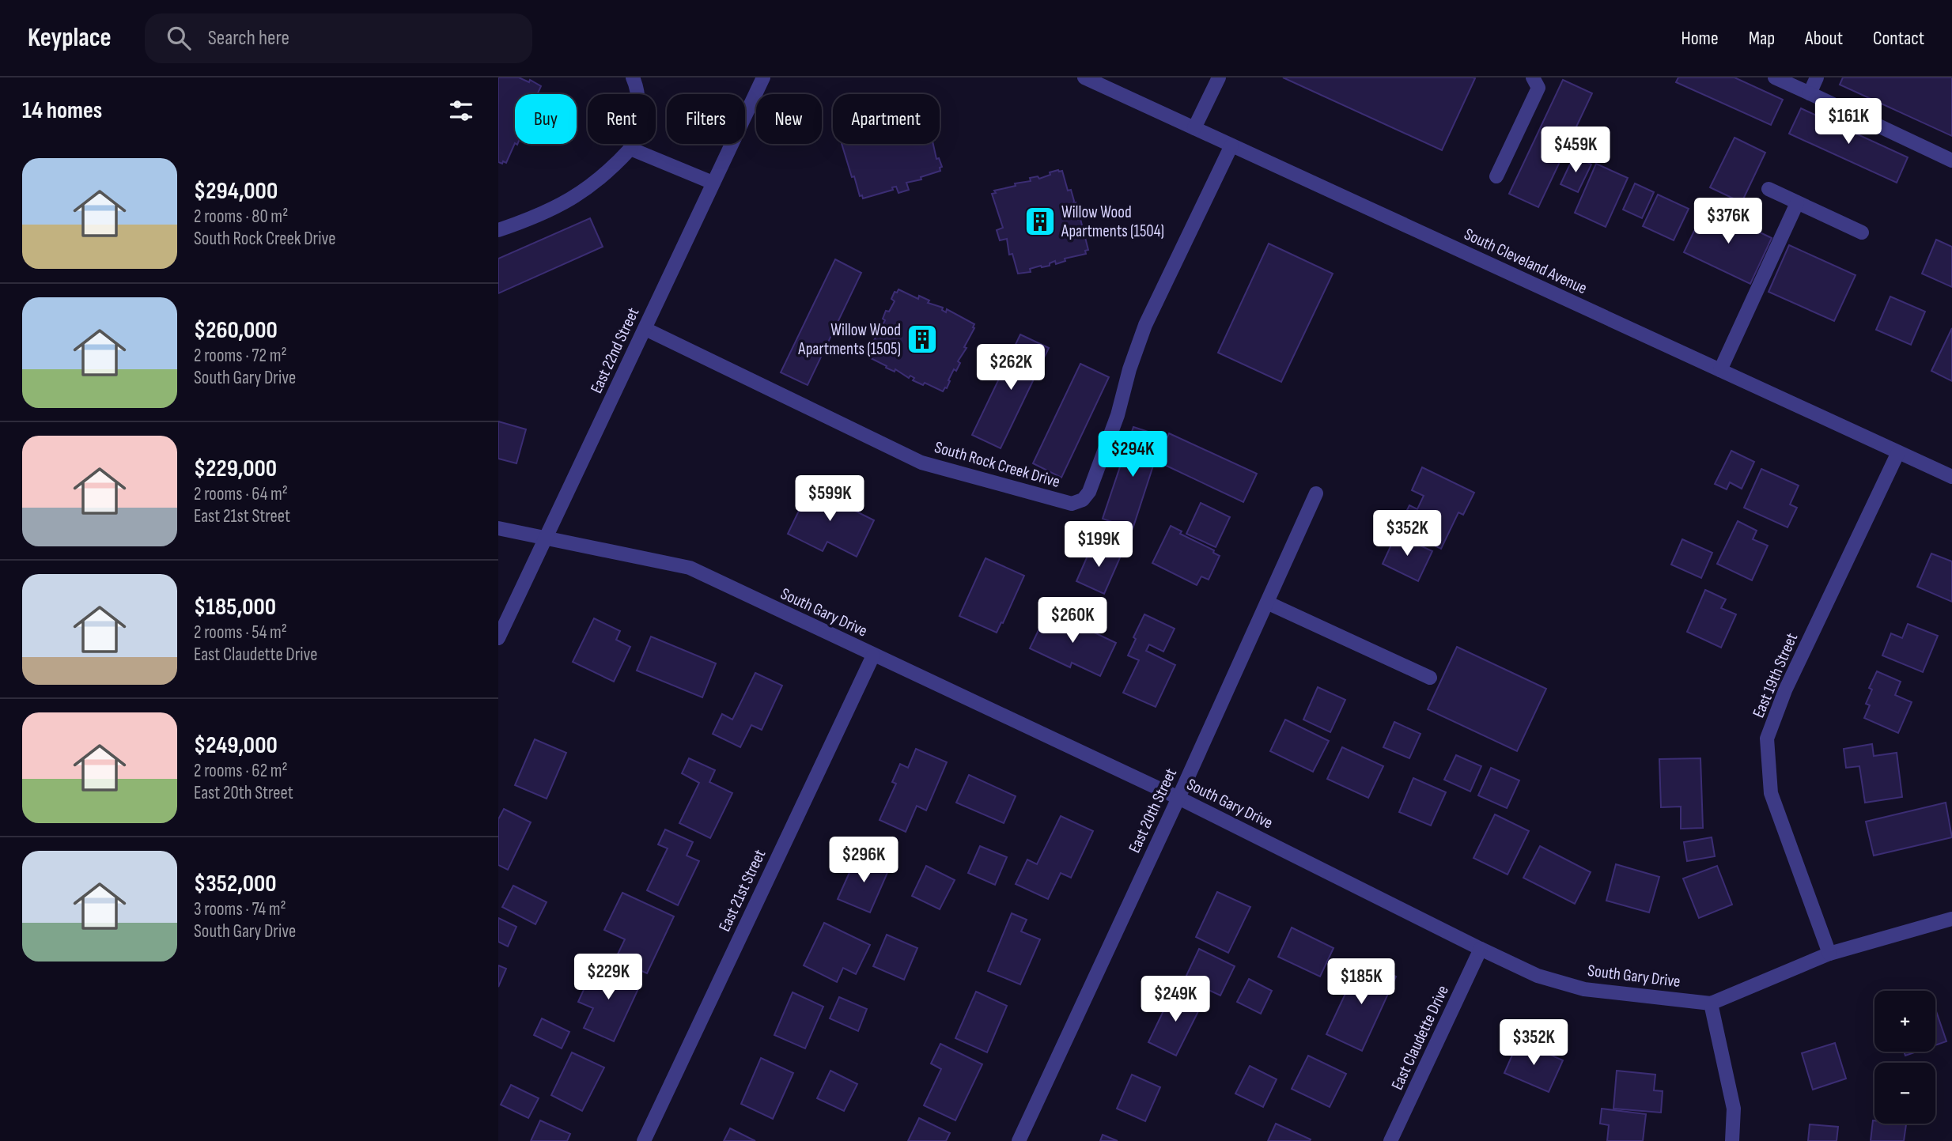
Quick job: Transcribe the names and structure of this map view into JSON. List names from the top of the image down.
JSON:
{
  "streets": {
    "street": [
      "South Cleveland Avenue",
      "East 22nd Street",
      "South Rock Creek Drive",
      "South Gary Drive",
      "East 19th Street",
      "East 20th Street",
      "East 21st Street",
      "East Claudette Drive"
    ]
  },
  "crossings": [
    ["South Cleveland Avenue", "South Rock Creek Drive"],
    ["South Cleveland Avenue", "East 19th Street"],
    ["East 22nd Street", "South Rock Creek Drive"],
    ["East 22nd Street", "South Gary Drive"],
    ["South Gary Drive", "East 19th Street"],
    ["South Gary Drive", "East 20th Street"],
    ["South Gary Drive", "East 21st Street"],
    ["South Gary Drive", "East Claudette Drive"]
  ],
  "places": {
    "building": ["Willow Wood Apartments (1504)", "Willow Wood Apartments (1505)"]
  },
  "page": {
    "header": "Keyplace",
    "search": "Search here",
    "nav": [
      "Home",
      "Map",
      "About",
      "Contact"
    ],
    "heading": "14 homes",
    "chip": [
      "Buy",
      "Rent",
      "Filters",
      "New",
      "Apartment"
    ],
    "price": [
      "$161K",
      "$459K",
      "$376K",
      "$262K",
      "$294K",
      "$599K",
      "$352K",
      "$199K",
      "$260K",
      "$296K",
      "$229K",
      "$185K",
      "$249K",
      "$352K"
    ],
    "list": [
      {
        "name": "$294,000",
        "note": "2 rooms · 80 m² · South Rock Creek Drive"
      },
      {
        "name": "$260,000",
        "note": "2 rooms · 72 m² · South Gary Drive"
      },
      {
        "name": "$229,000",
        "note": "2 rooms · 64 m² · East 21st Street"
      },
      {
        "name": "$185,000",
        "note": "2 rooms · 54 m² · East Claudette Drive"
      },
      {
        "name": "$249,000",
        "note": "2 rooms · 62 m² · East 20th Street"
      },
      {
        "name": "$352,000",
        "note": "3 rooms · 74 m² · South Gary Drive"
      }
    ],
    "map_buttons": ["+", "−"]
  }
}
